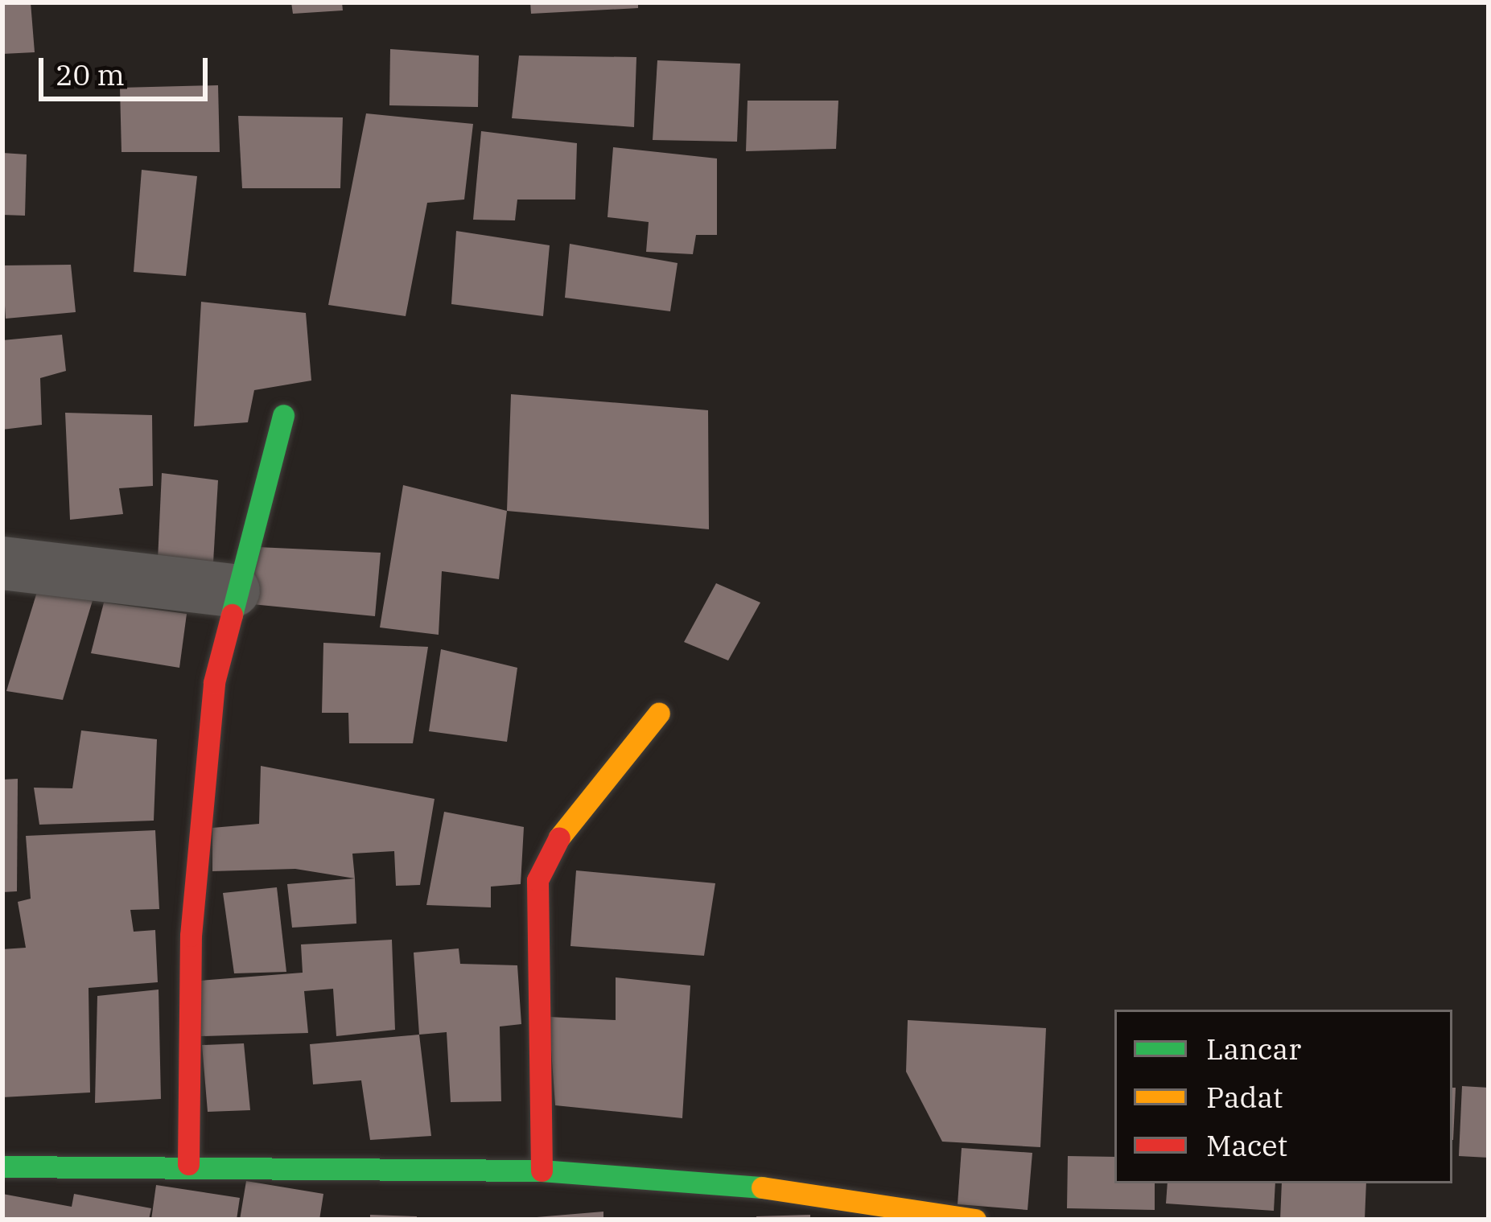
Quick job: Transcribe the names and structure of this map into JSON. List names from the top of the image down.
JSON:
{
  "legend": ["Lancar", "Padat", "Macet"],
  "scale_bar": "20 m"
}
